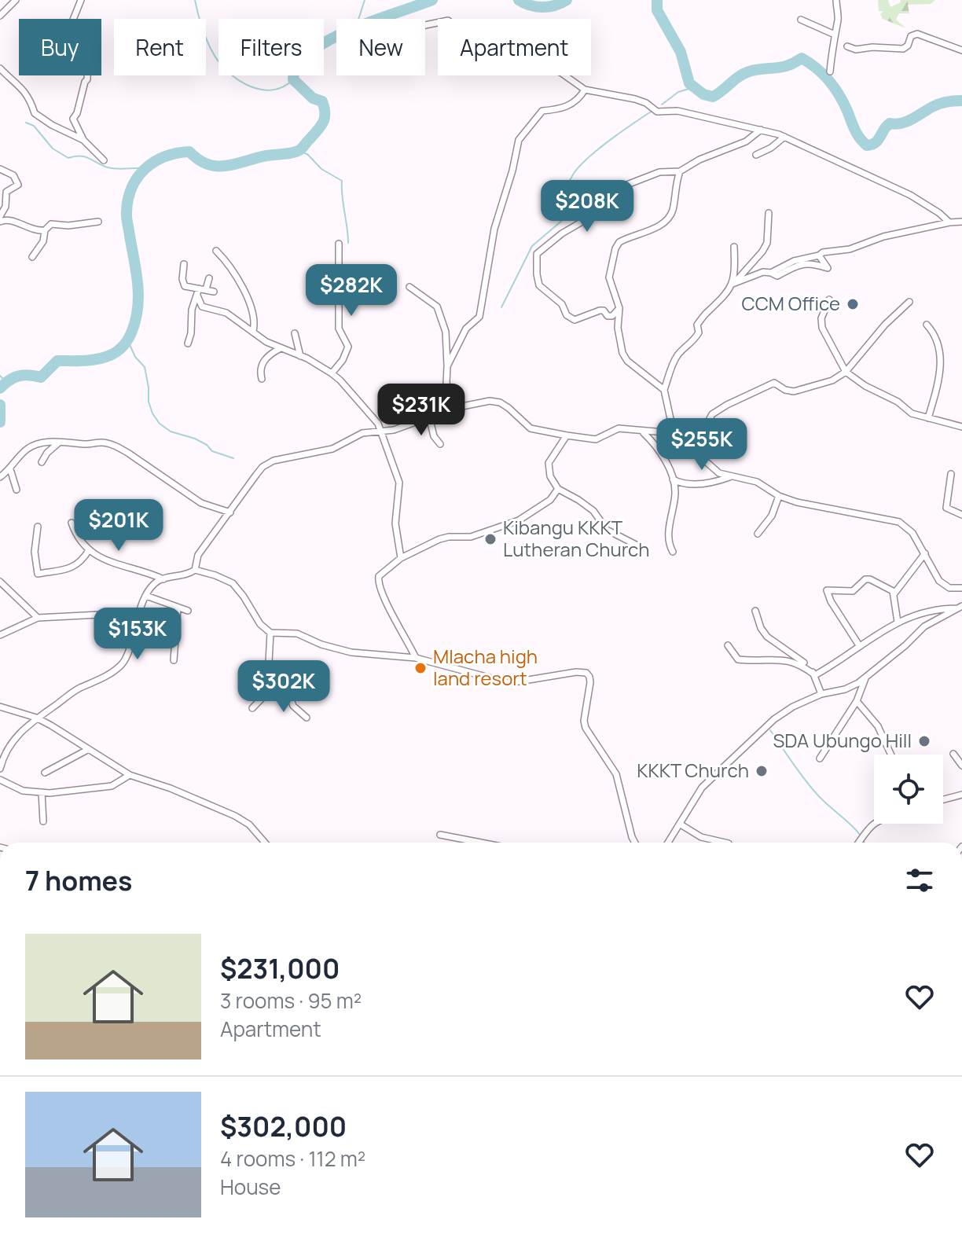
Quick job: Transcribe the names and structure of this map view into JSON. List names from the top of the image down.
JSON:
{
  "places": [
    "CCM Office",
    "Kibangu KKKT Lutheran Church",
    "Mlacha high land resort",
    "SDA Ubungo Hill",
    "KKKT Church"
  ],
  "page": {
    "chip": [
      "Buy",
      "Rent",
      "Filters",
      "New",
      "Apartment"
    ],
    "price": [
      "$208K",
      "$282K",
      "$231K",
      "$255K",
      "$201K",
      "$153K",
      "$302K"
    ],
    "heading": "7 homes",
    "list": [
      {
        "name": "$231,000",
        "note": "3 rooms · 95 m² · Apartment"
      },
      {
        "name": "$302,000",
        "note": "4 rooms · 112 m² · House"
      }
    ]
  }
}
